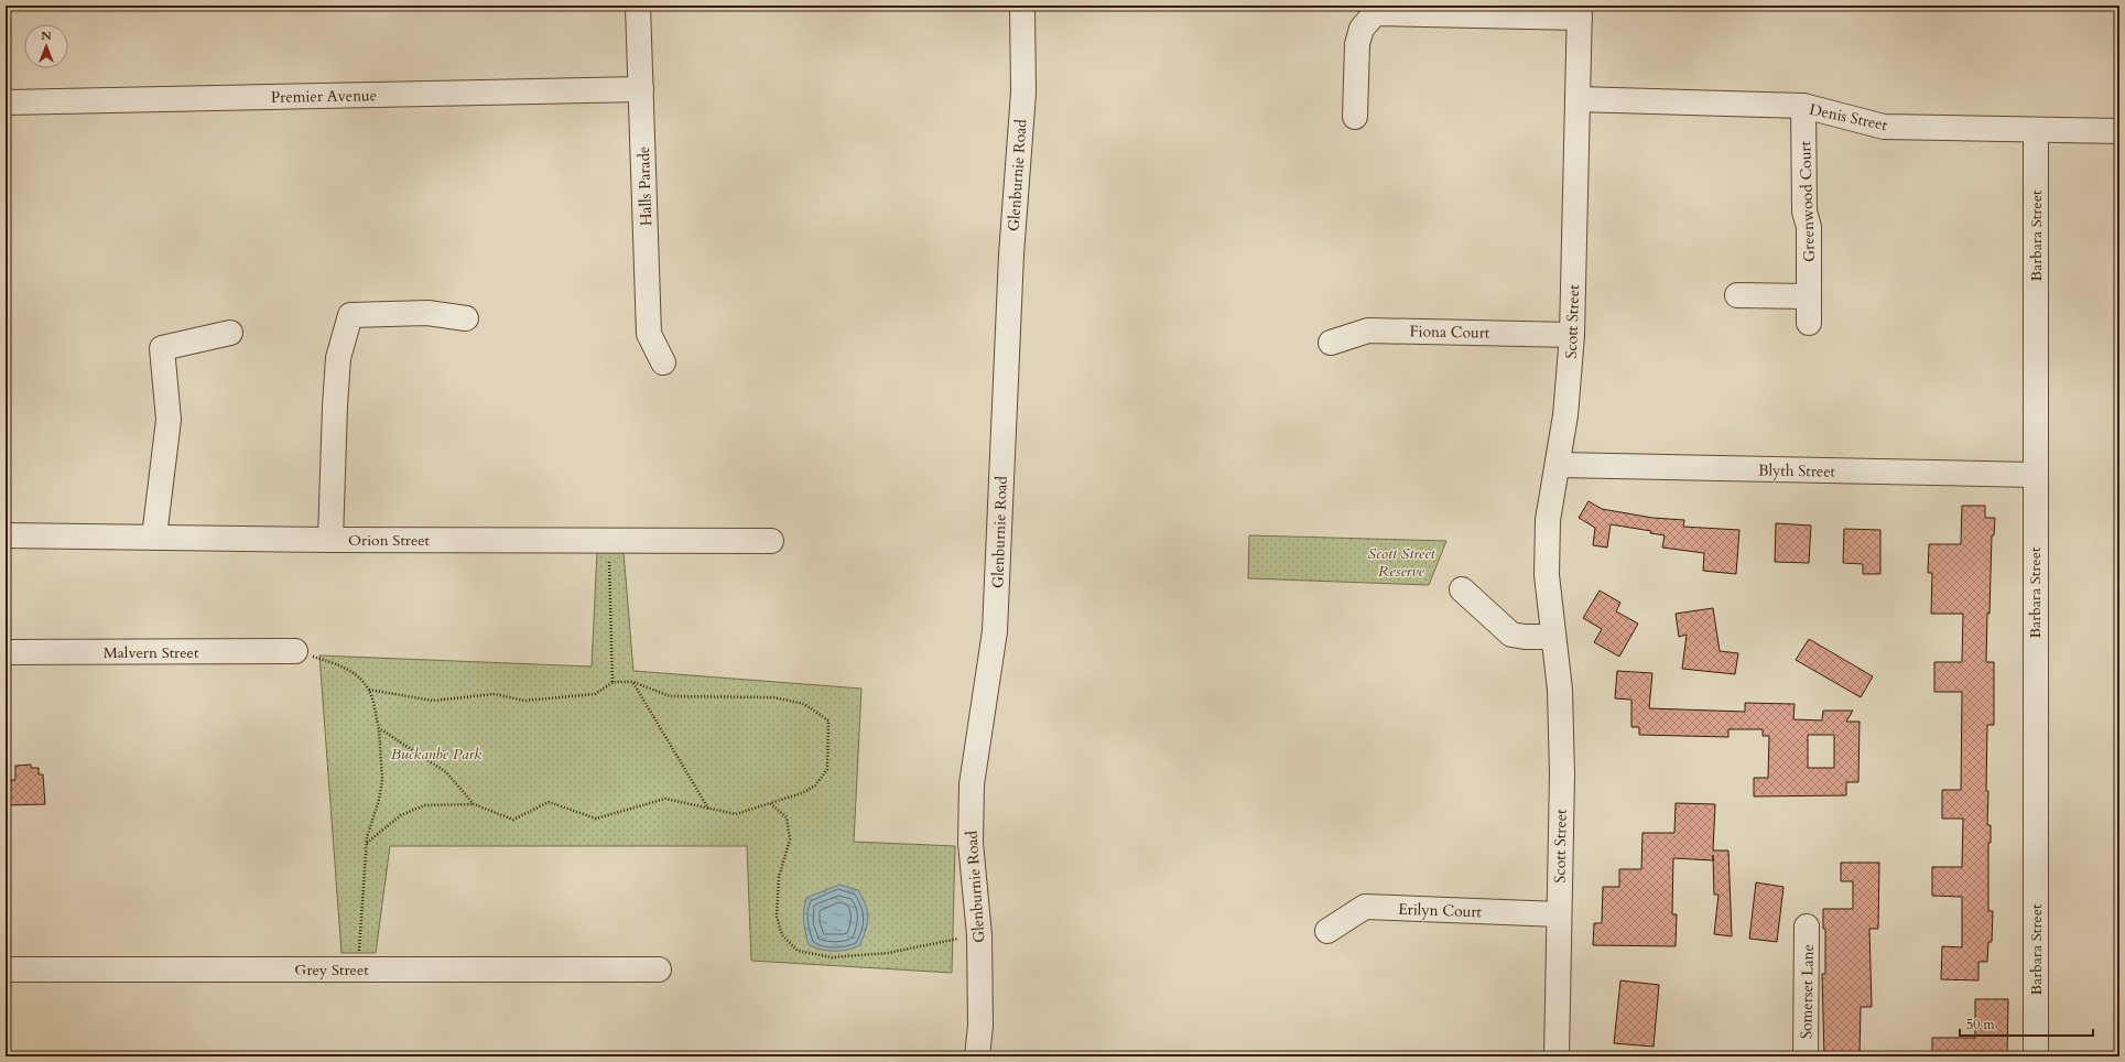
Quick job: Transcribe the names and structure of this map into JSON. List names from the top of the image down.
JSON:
{
  "streets": {
    "street": [
      "Premier Avenue",
      "Denis Street",
      "Glenburnie Road",
      "Halls Parade",
      "Greenwood Court",
      "Barbara Street",
      "Scott Street",
      "Fiona Court",
      "Blyth Street",
      "Orion Street",
      "Malvern Street",
      "Erilyn Court",
      "Grey Street",
      "Somerset Lane"
    ]
  },
  "crossings": [
    ["Premier Avenue", "Halls Parade"],
    ["Denis Street", "Greenwood Court"],
    ["Denis Street", "Barbara Street"],
    ["Denis Street", "Scott Street"],
    ["Barbara Street", "Blyth Street"],
    ["Scott Street", "Fiona Court"],
    ["Scott Street", "Blyth Street"],
    ["Scott Street", "Erilyn Court"]
  ],
  "parks": ["Scott Street Reserve", "Buckanbe Park"],
  "scale_bar": "50 m",
  "north": "top"
}
